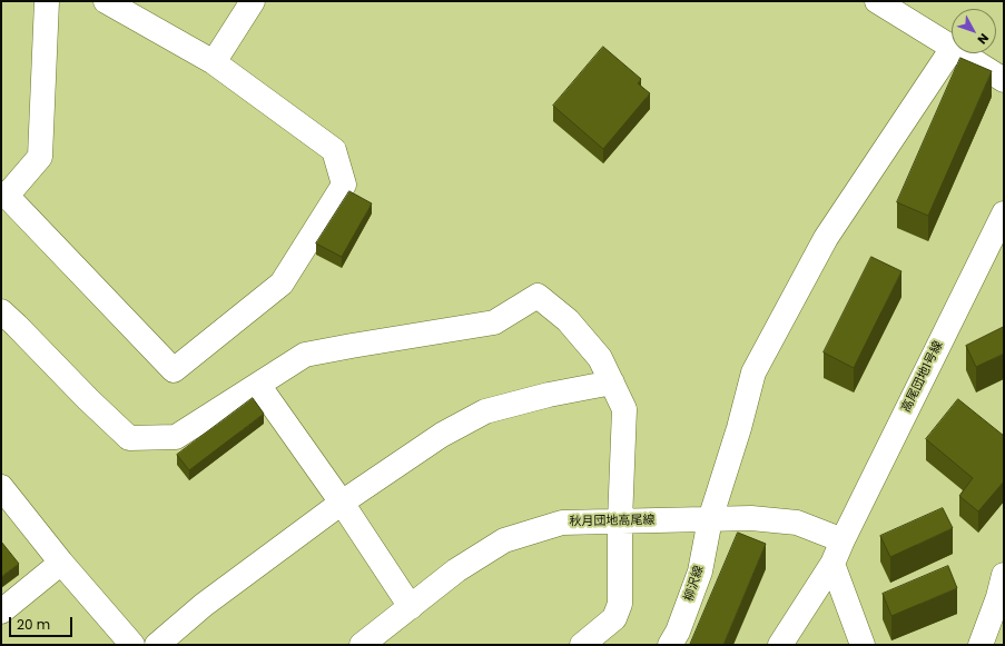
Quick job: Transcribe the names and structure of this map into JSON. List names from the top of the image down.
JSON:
{
  "streets": {
    "street": ["高尾団地1号線", "秋月団地高尾線", "柳沢線"]
  },
  "crossings": [
    ["高尾団地1号線", "秋月団地高尾線"],
    ["秋月団地高尾線", "柳沢線"]
  ],
  "scale_bar": "20 m",
  "north": "bottom right"
}
